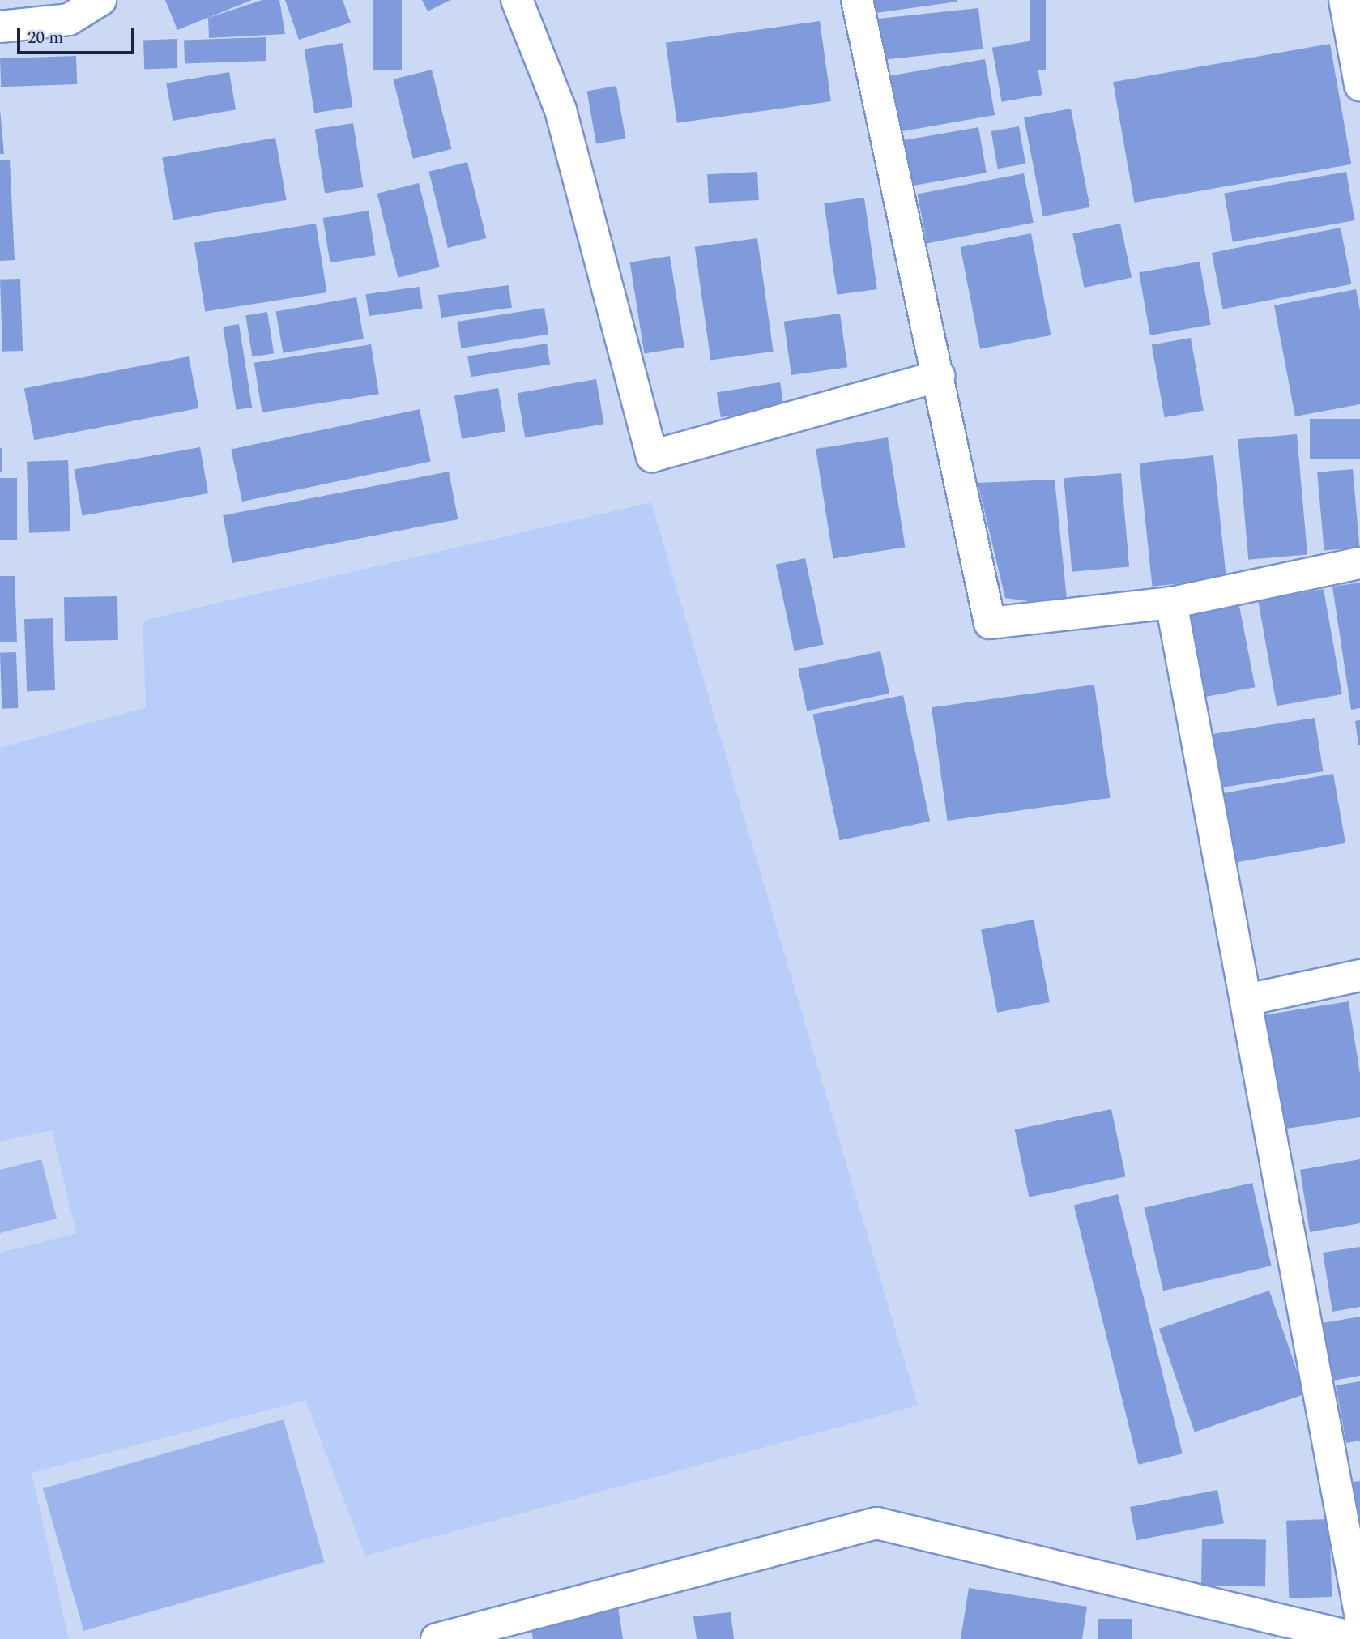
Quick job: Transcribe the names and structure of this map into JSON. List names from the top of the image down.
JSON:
{
  "scale_bar": "20 m"
}
